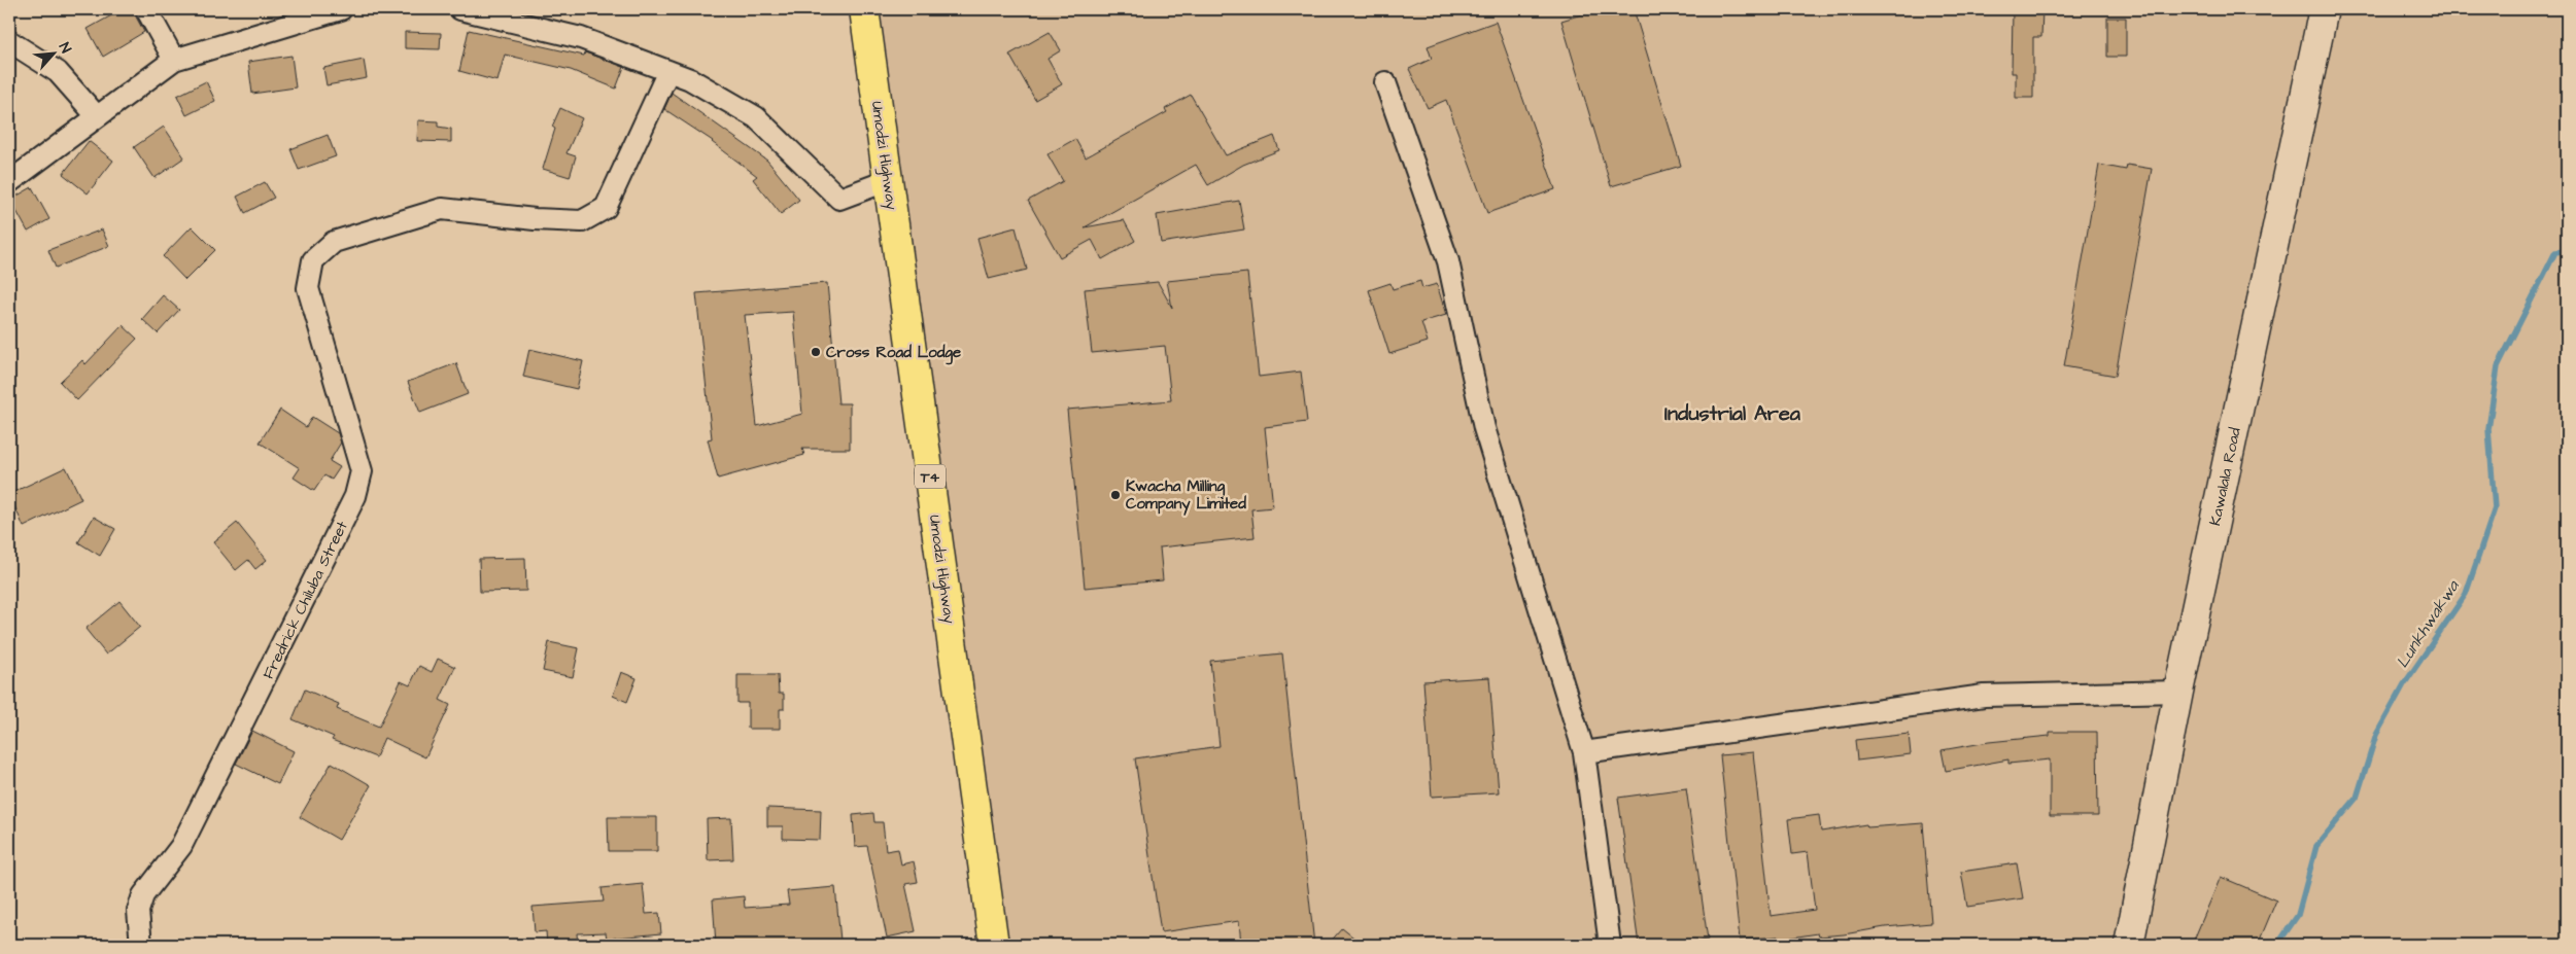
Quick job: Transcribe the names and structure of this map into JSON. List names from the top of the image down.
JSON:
{
  "streets": {
    "highway": ["Umodzi Highway", "T4"],
    "street": ["Kawalala Road", "Fredrick Chiluba Street"]
  },
  "districts": ["Industrial Area"],
  "water": ["Lunkhwakwa"],
  "places": ["Cross Road Lodge", "Kwacha Milling Company Limited"],
  "north": "top right"
}
